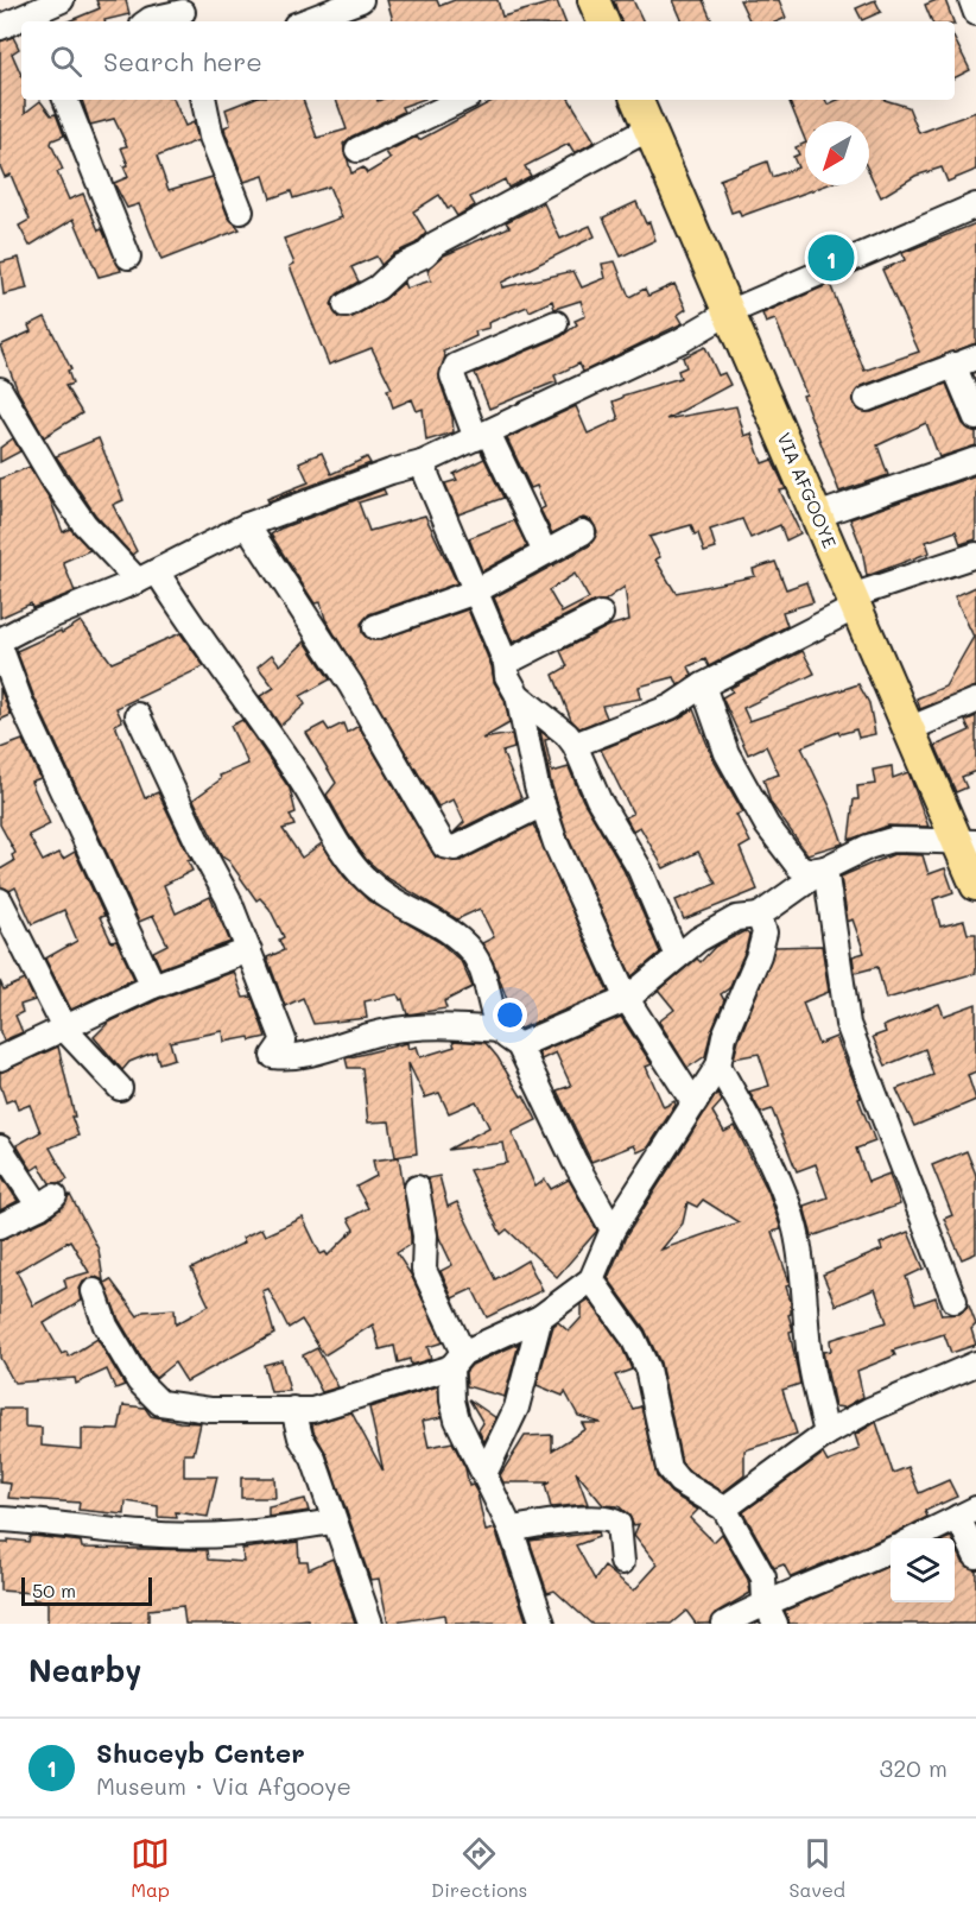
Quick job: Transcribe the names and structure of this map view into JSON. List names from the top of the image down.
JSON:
{
  "streets": {
    "main road": ["VIA AFGOOYE"]
  },
  "scale_bar": "50 m",
  "north": "bottom left",
  "page": {
    "search": "Search here",
    "pins": "1",
    "scale": "50 m",
    "heading": "Nearby",
    "list": [
      {
        "mark": "1",
        "name": "Shuceyb Center",
        "note": "Museum · Via Afgooye",
        "value": "320 m"
      }
    ],
    "nav": ["Map", "Directions", "Saved"]
  }
}
